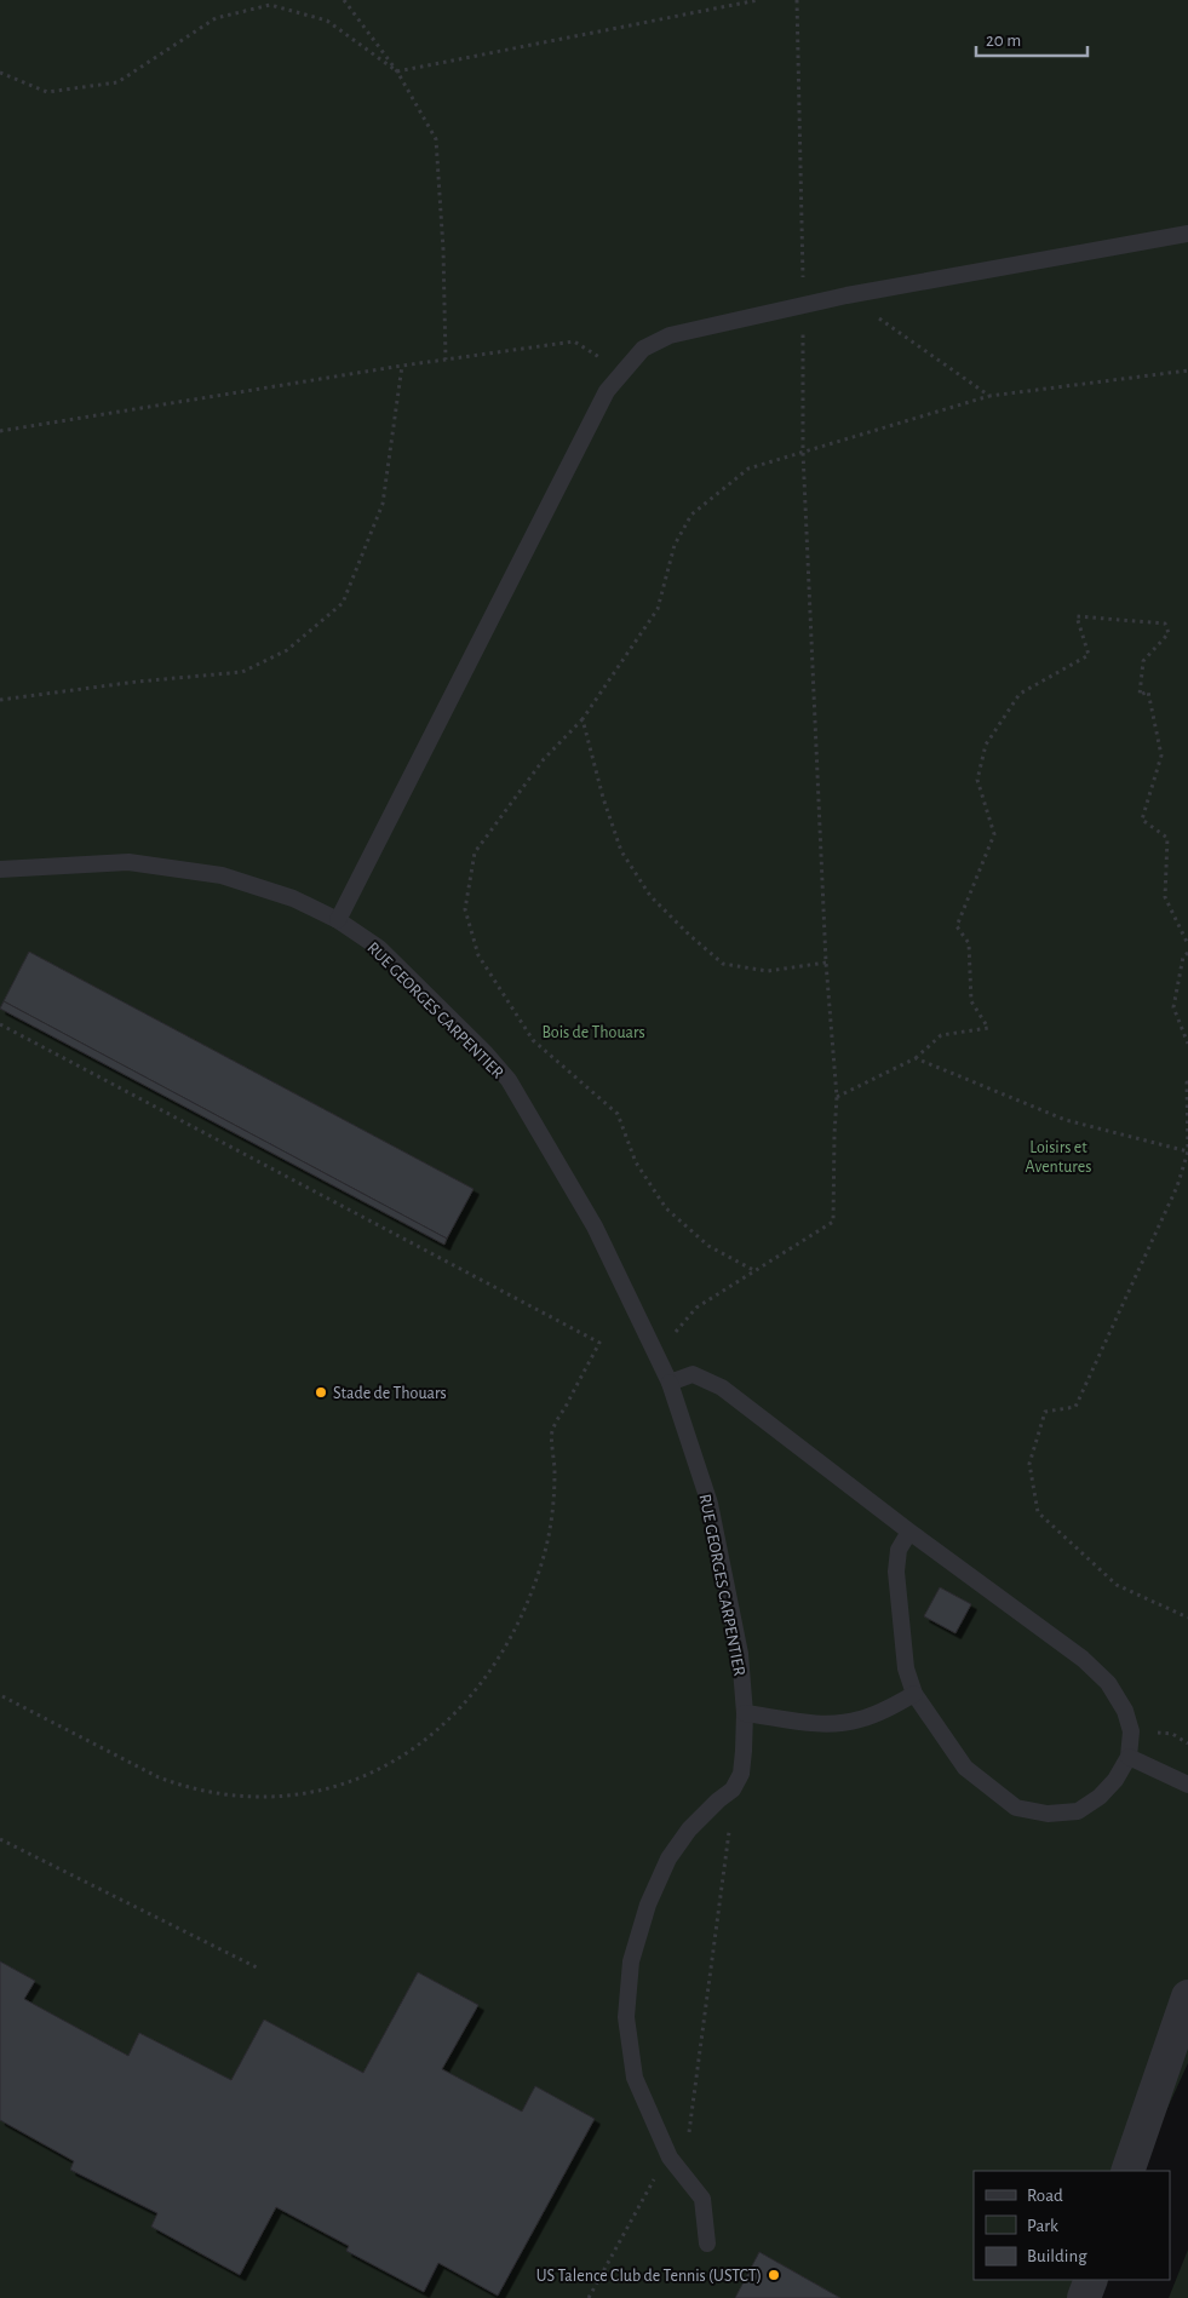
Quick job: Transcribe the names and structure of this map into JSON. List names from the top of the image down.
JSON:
{
  "streets": {
    "lane": ["RUE GEORGES CARPENTIER"]
  },
  "parks": ["Bois de Thouars", "Loisirs et Aventures"],
  "places": ["Stade de Thouars", "US Talence Club de Tennis (USTCT)"],
  "legend": ["Road", "Park", "Building"],
  "scale_bar": "20 m"
}
